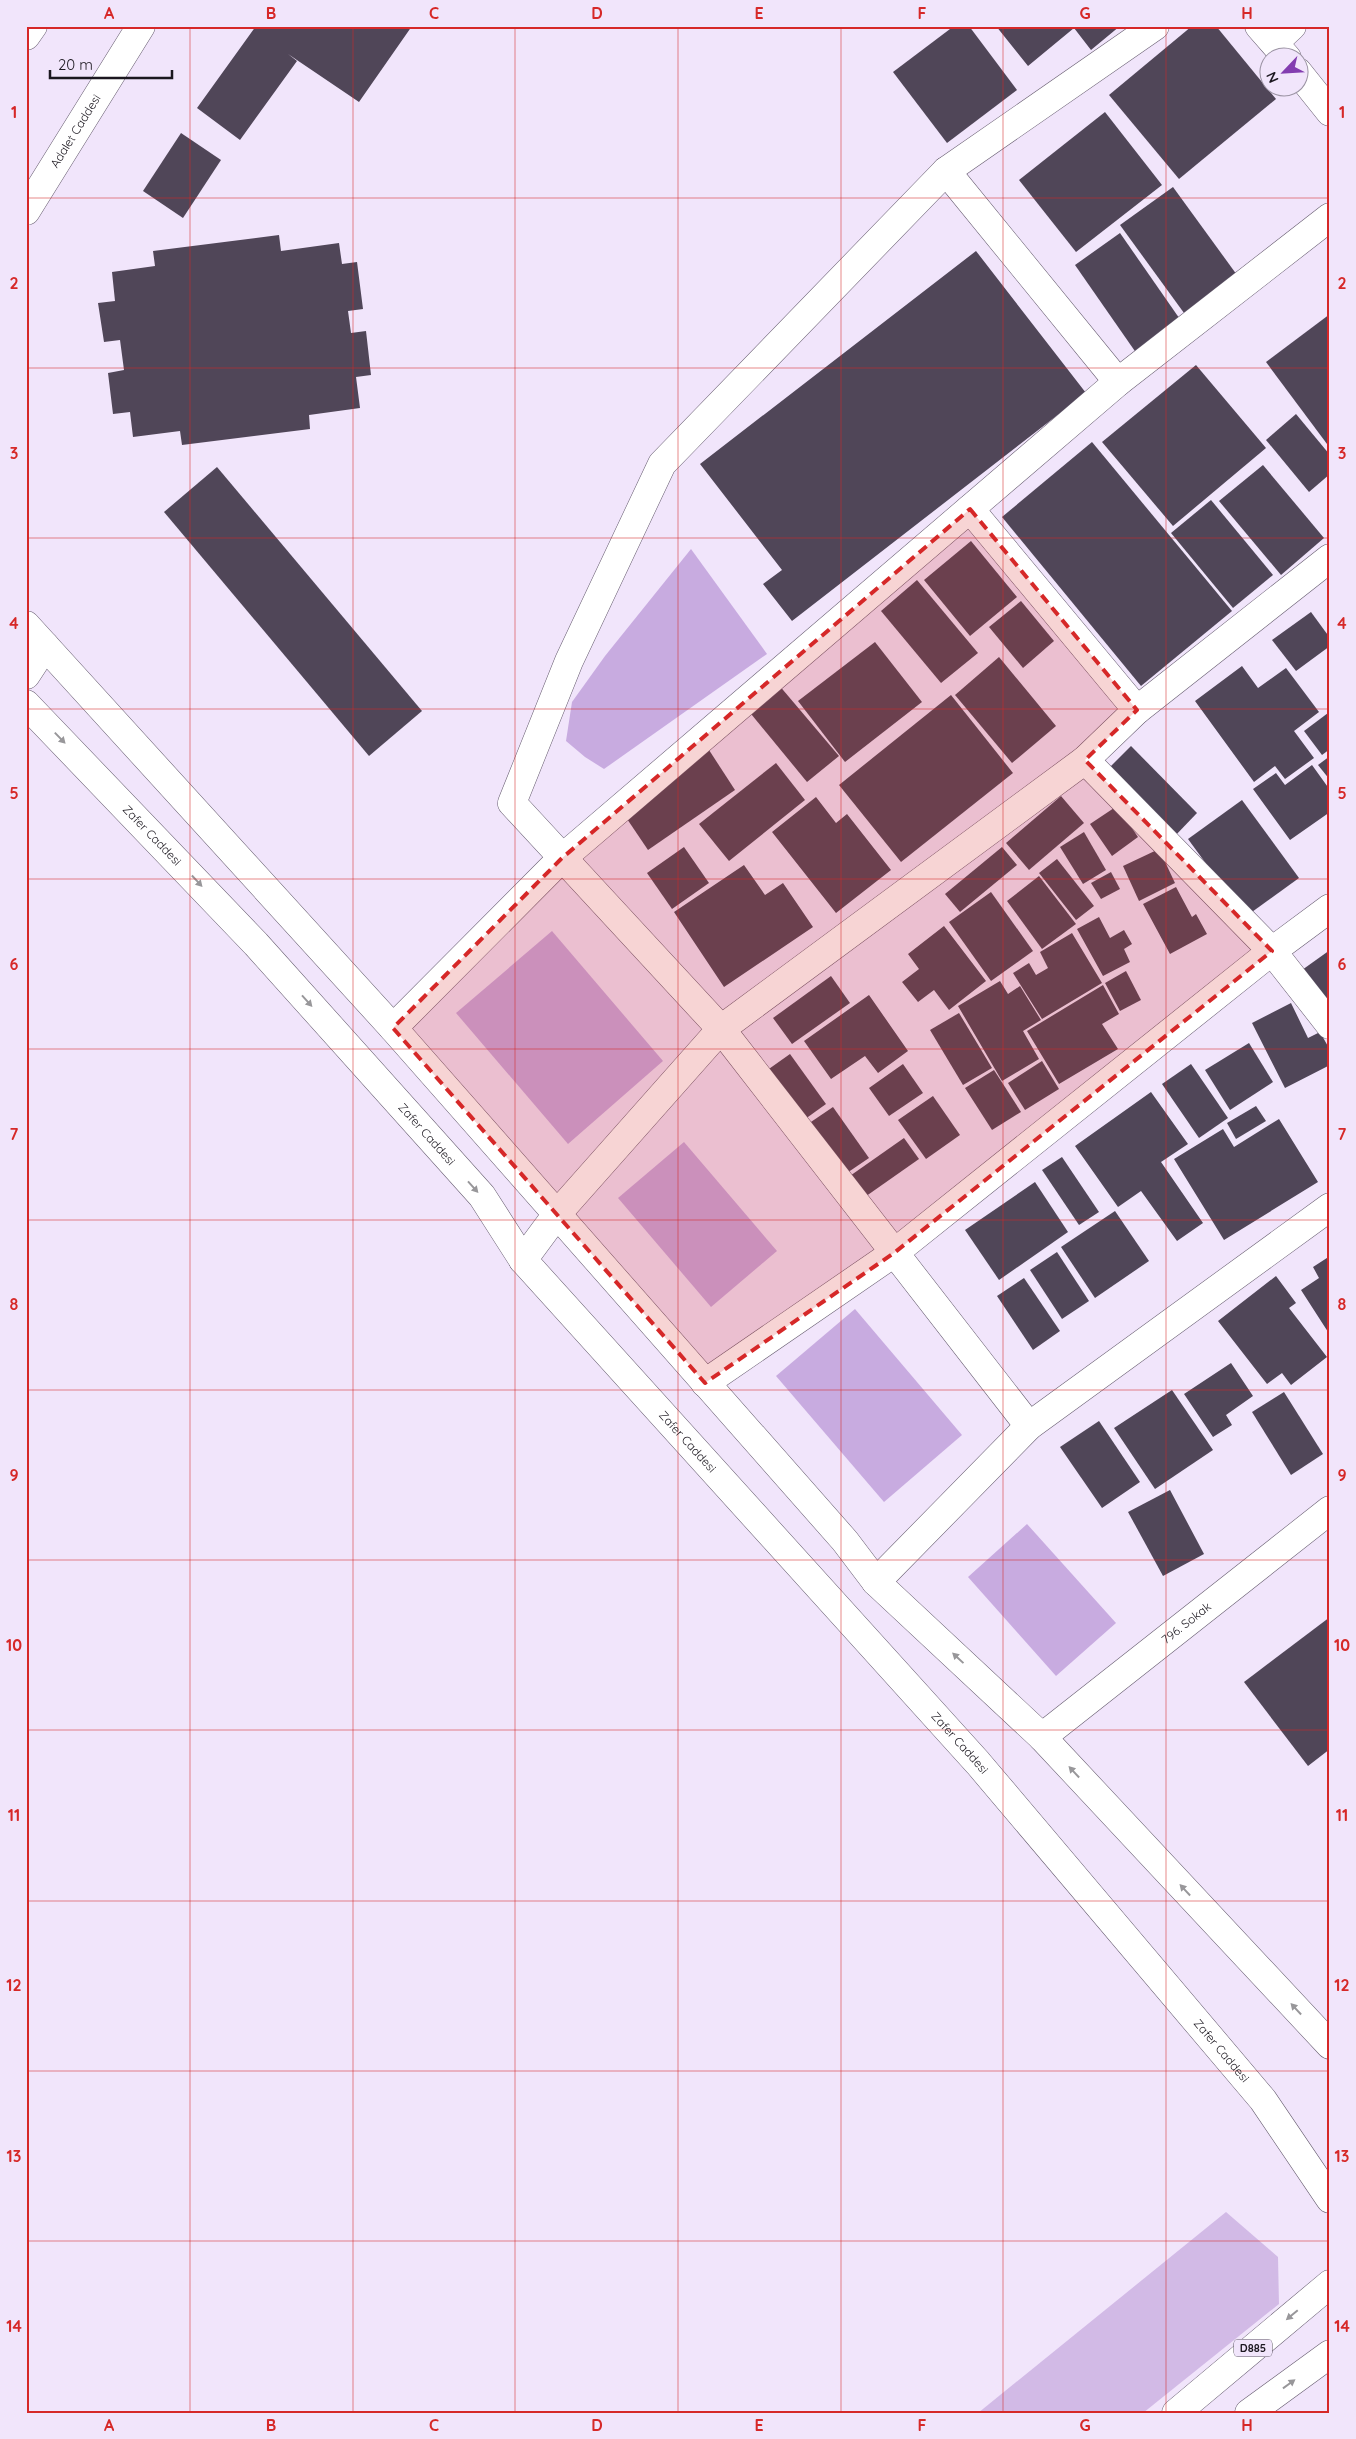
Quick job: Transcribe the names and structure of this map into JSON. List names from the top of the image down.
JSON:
{
  "streets": {
    "street": [
      "Adalet Caddesi",
      "Zafer Caddesi",
      "796. Sokak",
      "D885"
    ]
  },
  "scale_bar": "20 m",
  "north": "bottom left",
  "grid": {
    "columns": [
      "A",
      "B",
      "C",
      "D",
      "E",
      "F",
      "G",
      "H"
    ],
    "rows": [
      "1",
      "2",
      "3",
      "4",
      "5",
      "6",
      "7",
      "8",
      "9",
      "10",
      "11",
      "12",
      "13",
      "14"
    ]
  }
}
